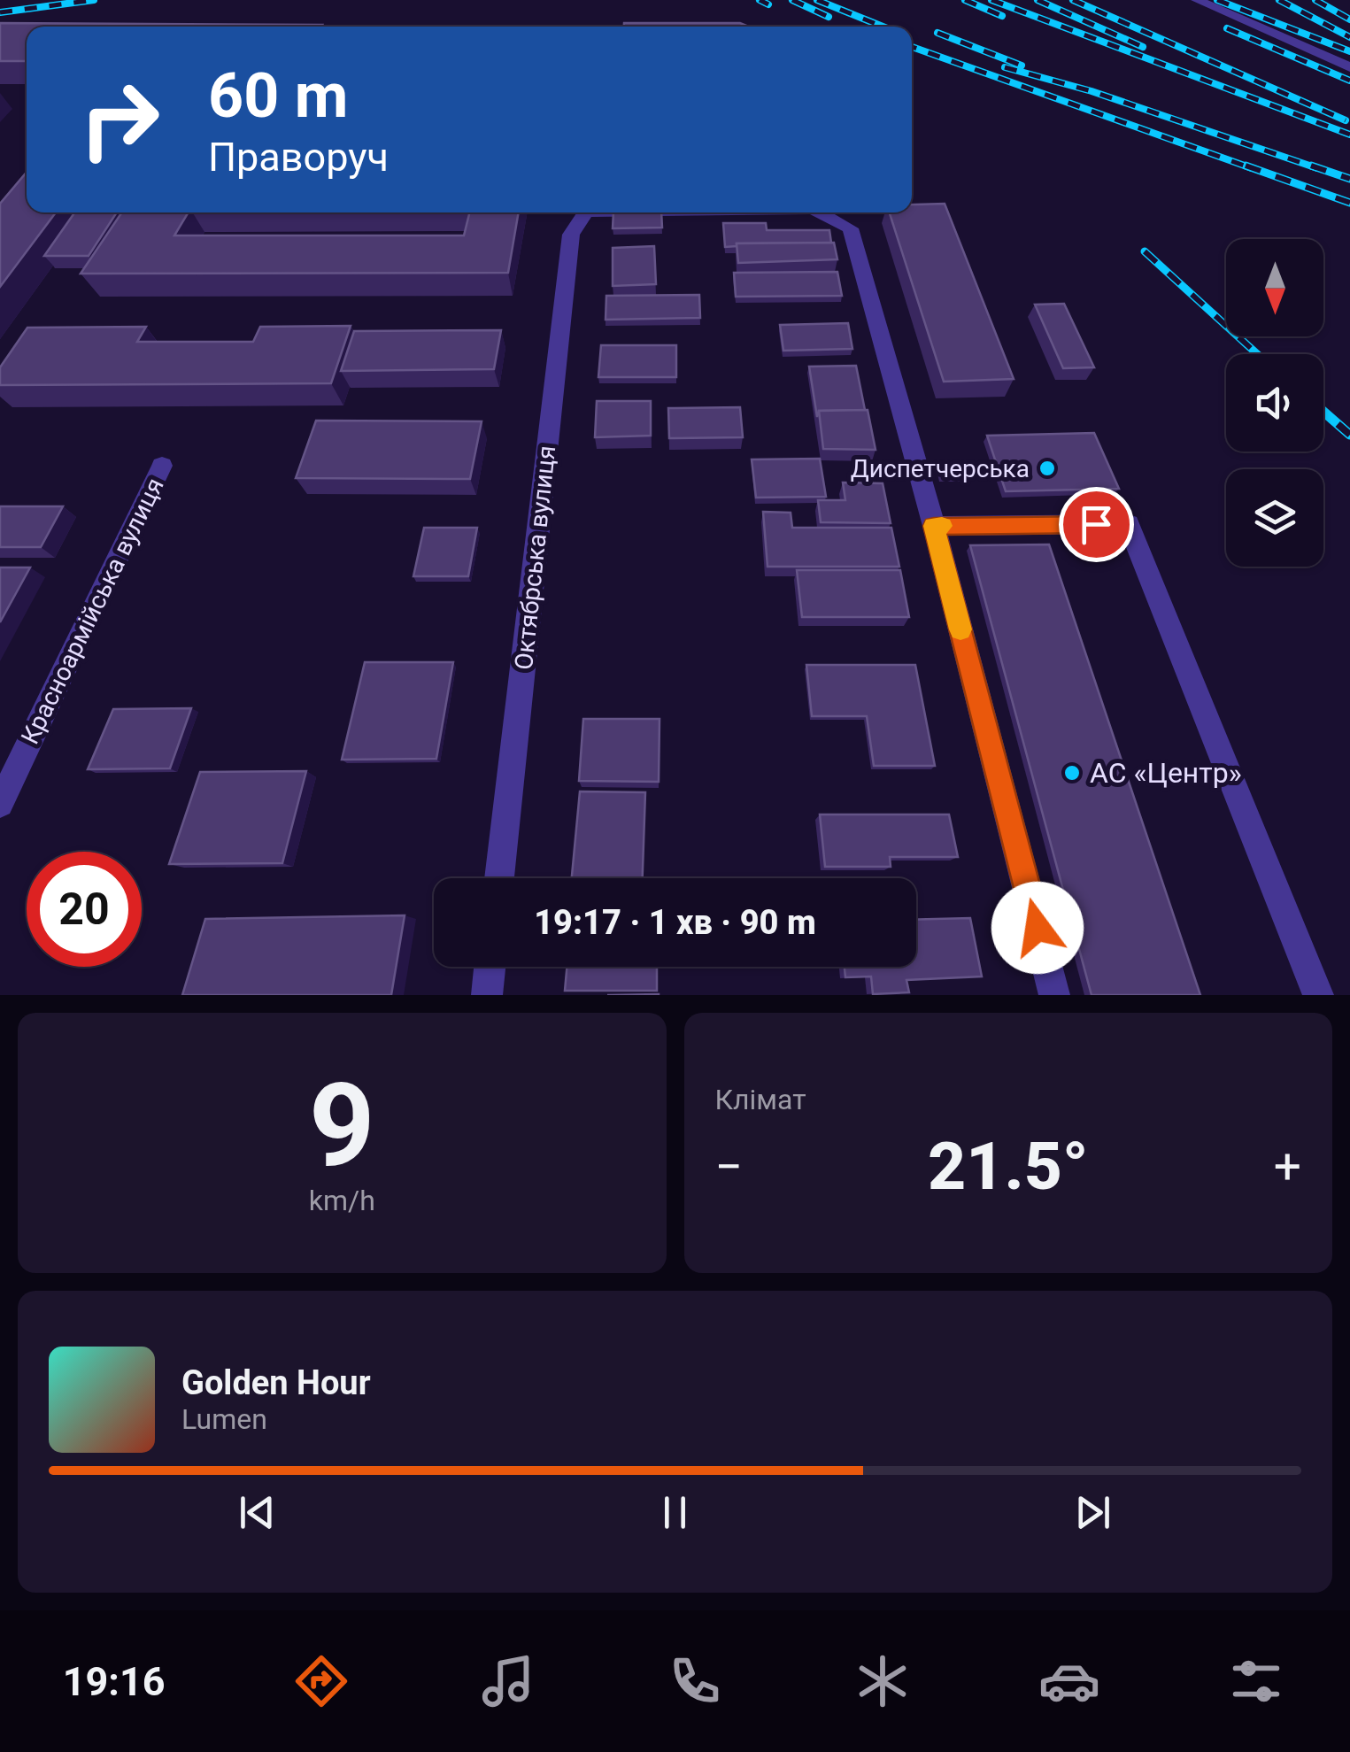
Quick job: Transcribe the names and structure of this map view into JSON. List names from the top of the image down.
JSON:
{
  "streets": {
    "street": ["Октябрська вулиця", "Красноармійська вулиця"]
  },
  "places": ["Диспетчерська", "АС «Центр»"],
  "north": "bottom",
  "page": {
    "turn": ["60 m", "Праворуч"],
    "limit": "20",
    "trip": "19:17 · 1 хв · 90 m",
    "tile": [
      ["9", "km/h"],
      "Клімат"
    ],
    "heat": ["−", "21.5°", "+"],
    "song": ["Golden Hour", "Lumen"],
    "tabs": "19:16"
  }
}
